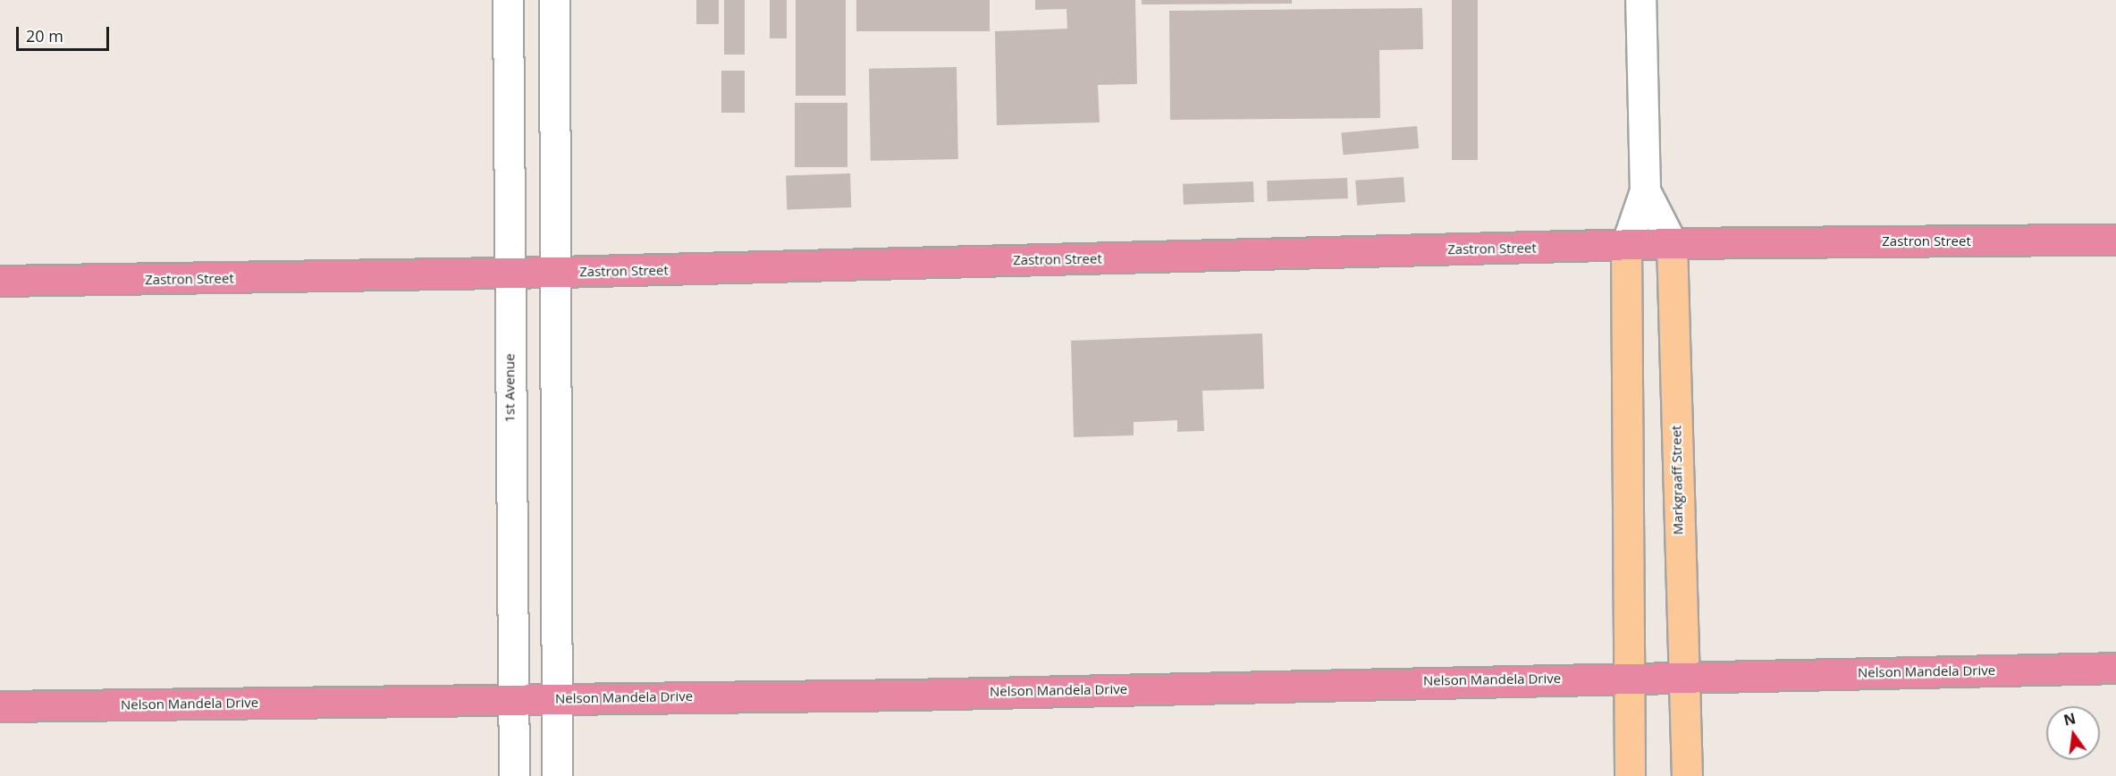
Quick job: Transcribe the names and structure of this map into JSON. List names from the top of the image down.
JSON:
{
  "streets": {
    "highway": ["Zastron Street", "Nelson Mandela Drive"],
    "main road": ["Markgraaff Street"],
    "street": ["1st Avenue"]
  },
  "crossings": [
    ["Zastron Street", "1st Avenue"],
    ["Zastron Street", "Markgraaff Street"],
    ["1st Avenue", "Nelson Mandela Drive"],
    ["Markgraaff Street", "Nelson Mandela Drive"]
  ],
  "scale_bar": "20 m",
  "north": "top"
}
